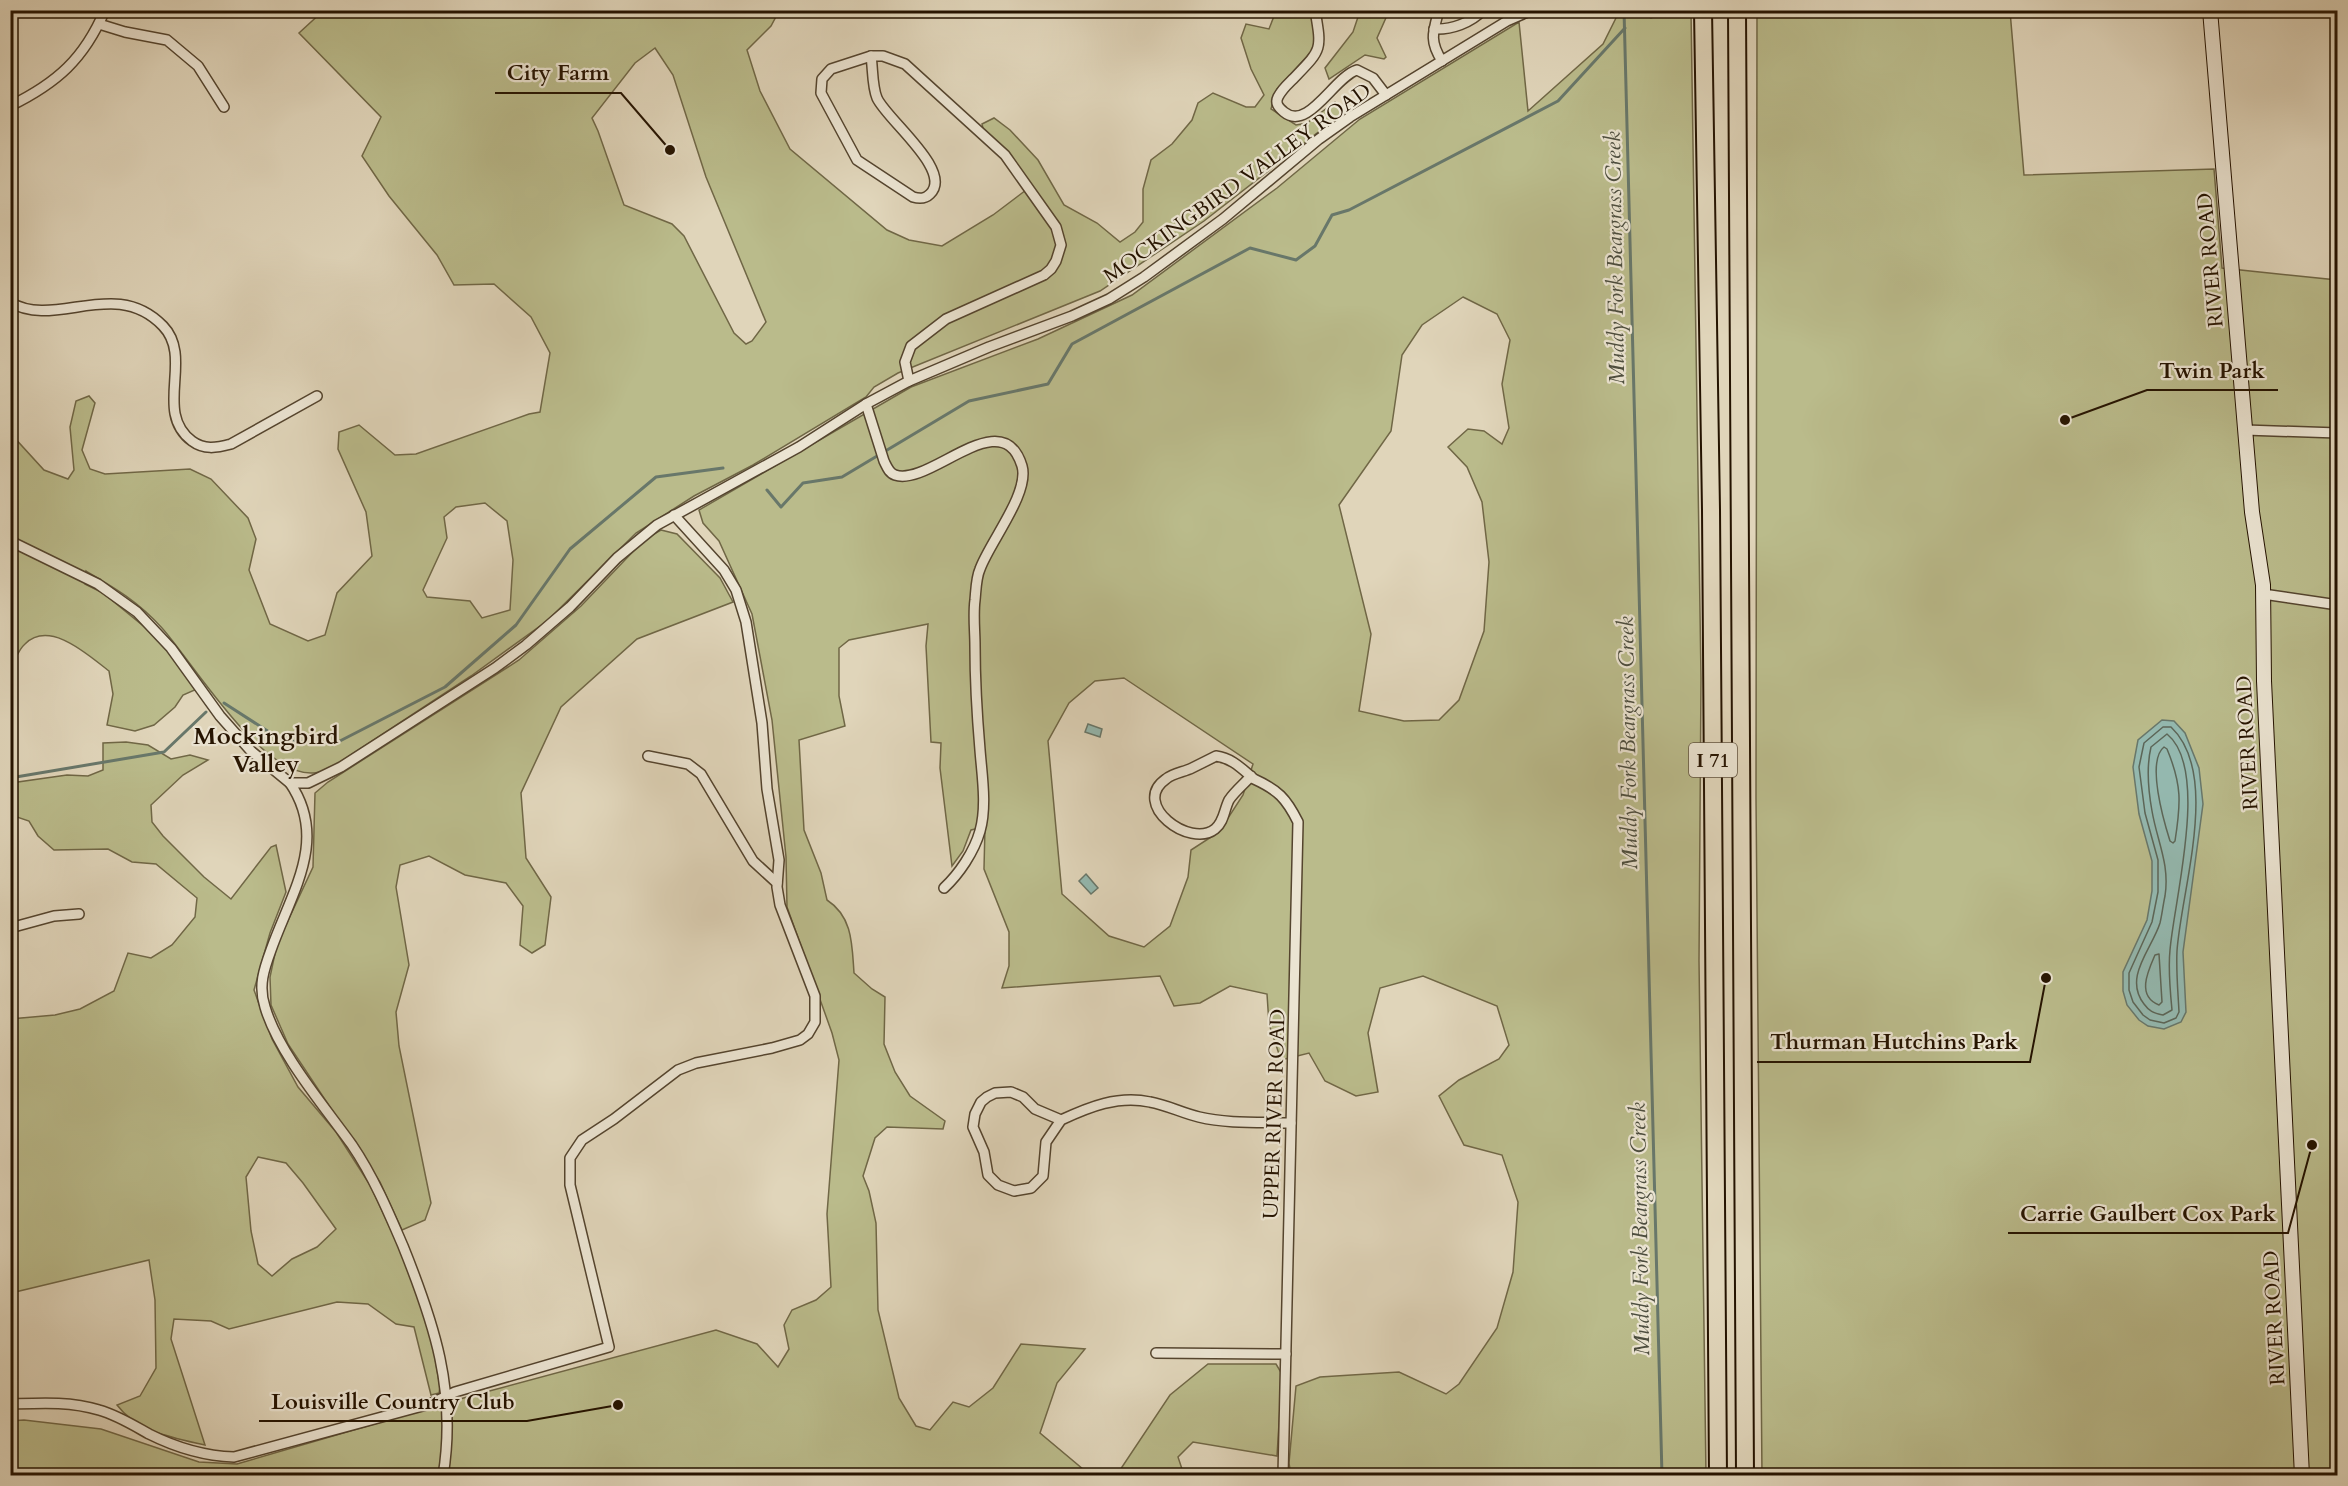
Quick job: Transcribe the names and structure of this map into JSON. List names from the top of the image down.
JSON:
{
  "streets": {
    "highway": ["I 71"],
    "street": ["MOCKINGBIRD VALLEY ROAD", "RIVER ROAD", "UPPER RIVER ROAD"]
  },
  "districts": ["Mockingbird Valley"],
  "water": ["Muddy Fork Beargrass Creek"],
  "places": [
    "City Farm",
    "Twin Park",
    "Thurman Hutchins Park",
    "Carrie Gaulbert Cox Park",
    "Louisville Country Club"
  ]
}
